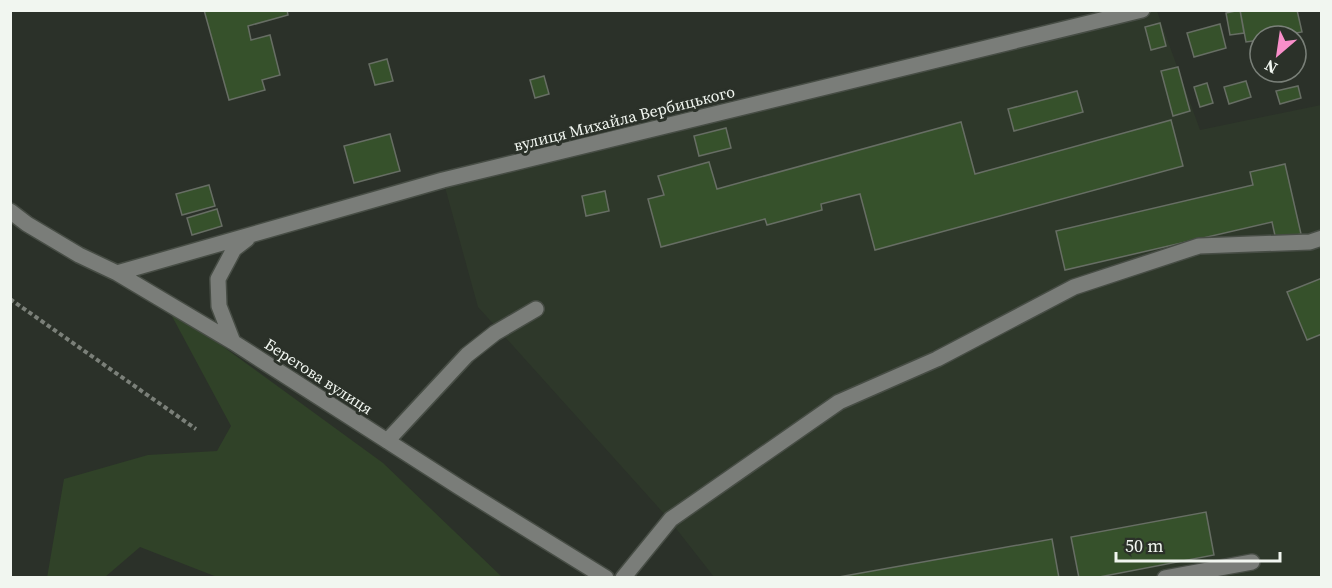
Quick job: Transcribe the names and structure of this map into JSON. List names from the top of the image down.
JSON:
{
  "streets": {
    "street": ["вулиця Михайла Вербицького", "Берегова вулиця"]
  },
  "crossings": [
    ["вулиця Михайла Вербицького", "Берегова вулиця"]
  ],
  "scale_bar": "50 m",
  "north": "bottom left"
}
